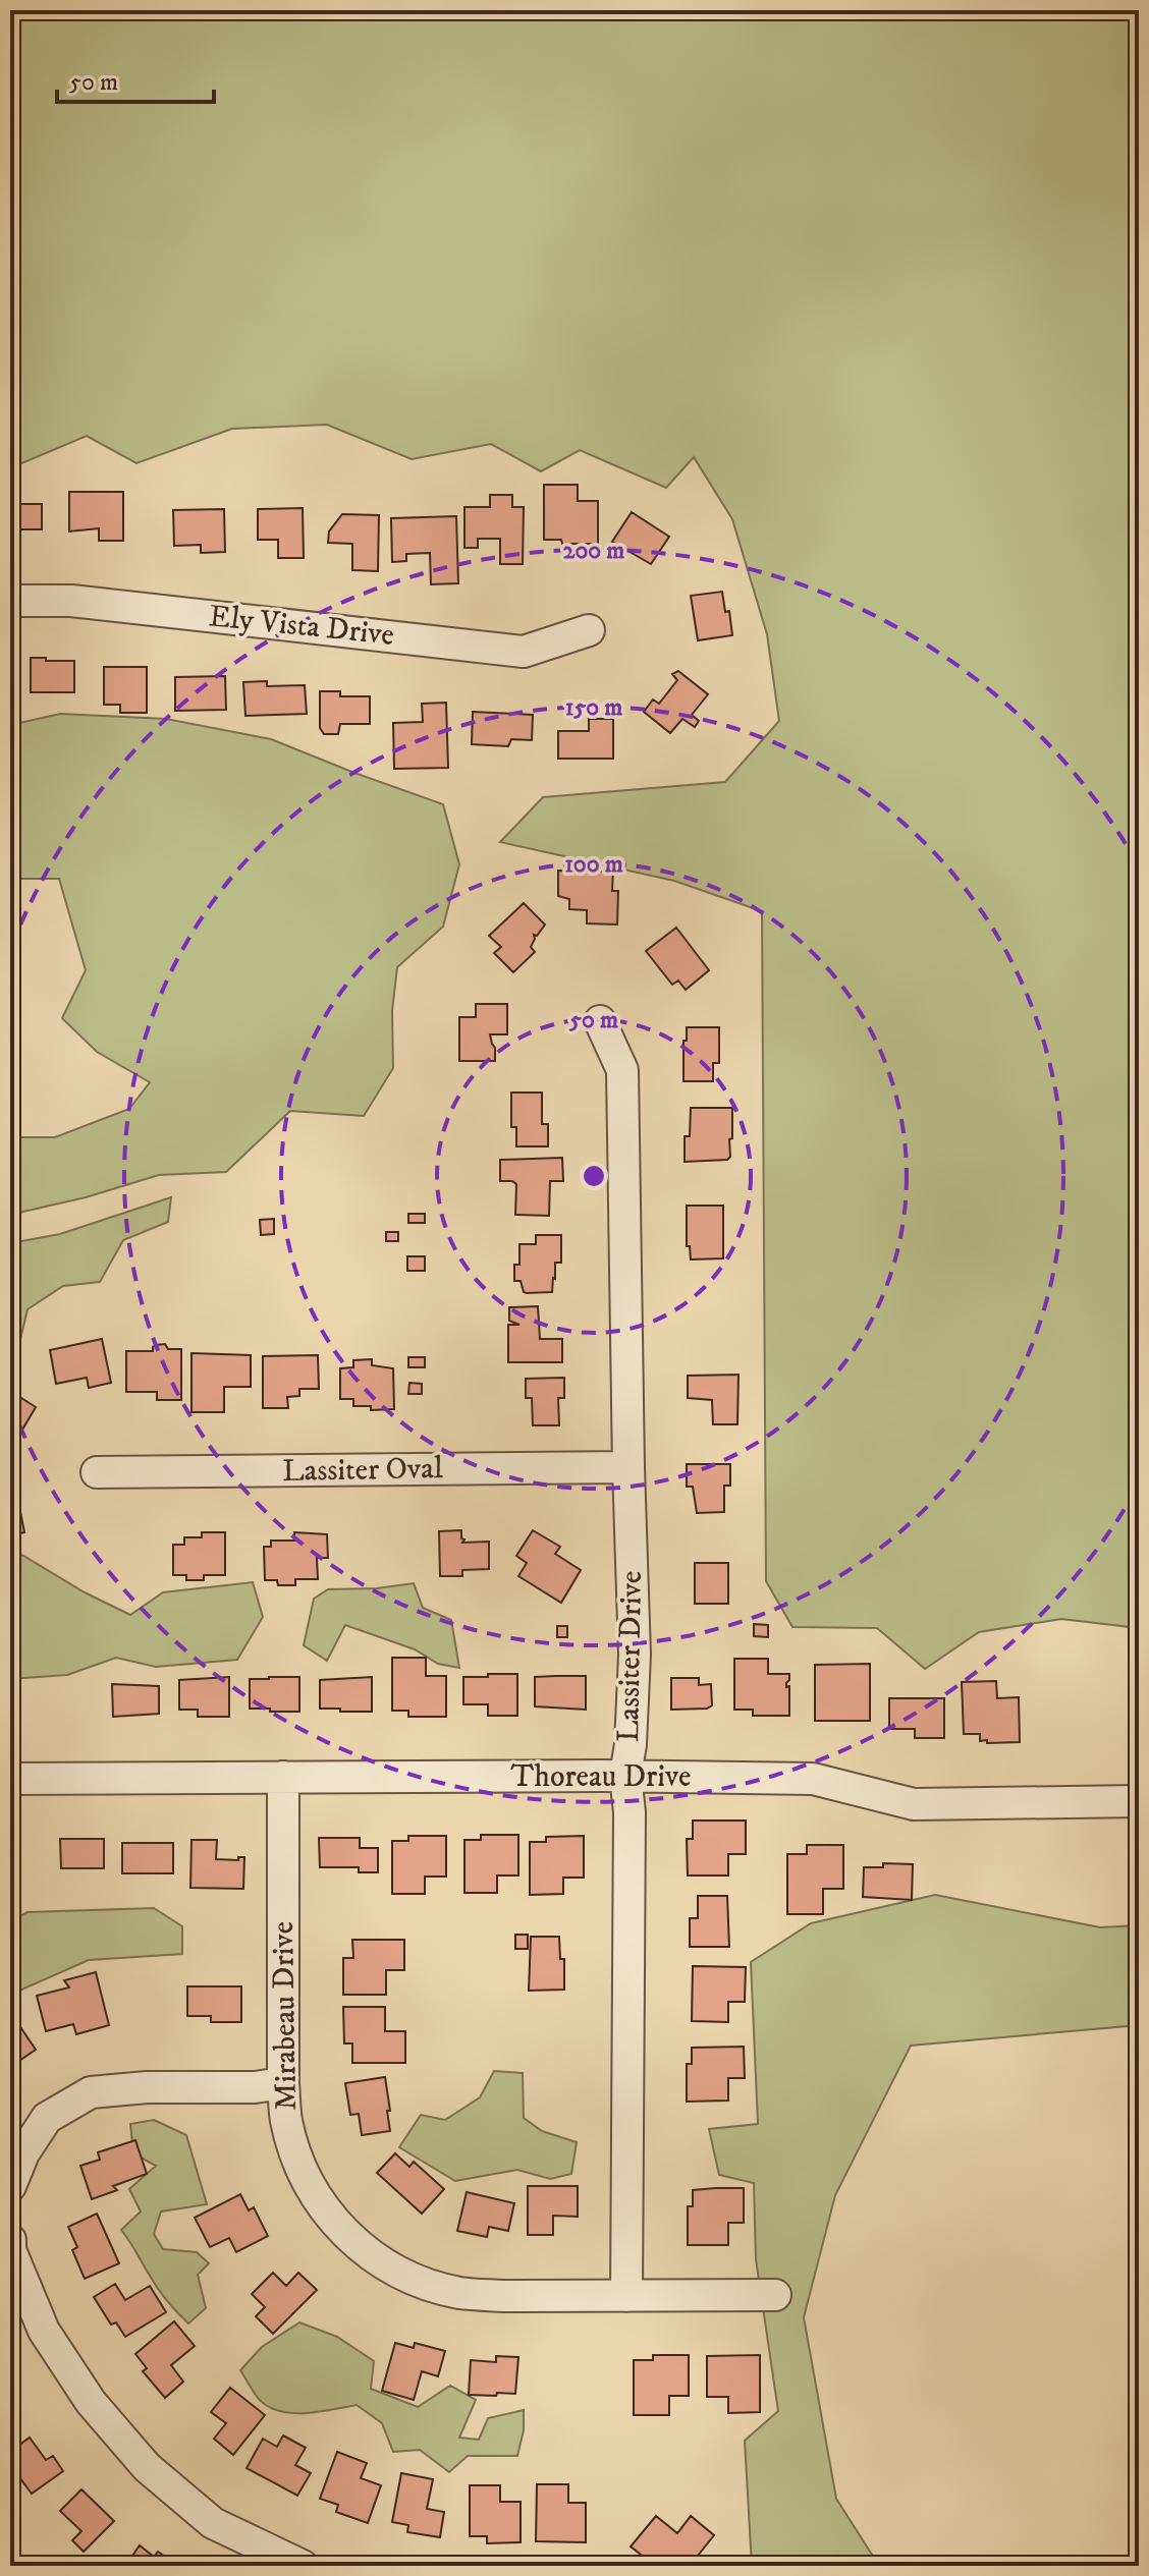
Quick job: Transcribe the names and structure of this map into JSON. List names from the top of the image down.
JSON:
{
  "streets": {
    "street": [
      "Ely Vista Drive",
      "Lassiter Oval",
      "Lassiter Drive",
      "Thoreau Drive",
      "Mirabeau Drive"
    ]
  },
  "crossings": [
    ["Lassiter Oval", "Lassiter Drive"],
    ["Lassiter Drive", "Thoreau Drive"],
    ["Lassiter Drive", "Mirabeau Drive"],
    ["Thoreau Drive", "Mirabeau Drive"]
  ],
  "scale_bar": "50 m",
  "rings": [
    "200 m",
    "150 m",
    "100 m",
    "50 m"
  ]
}
